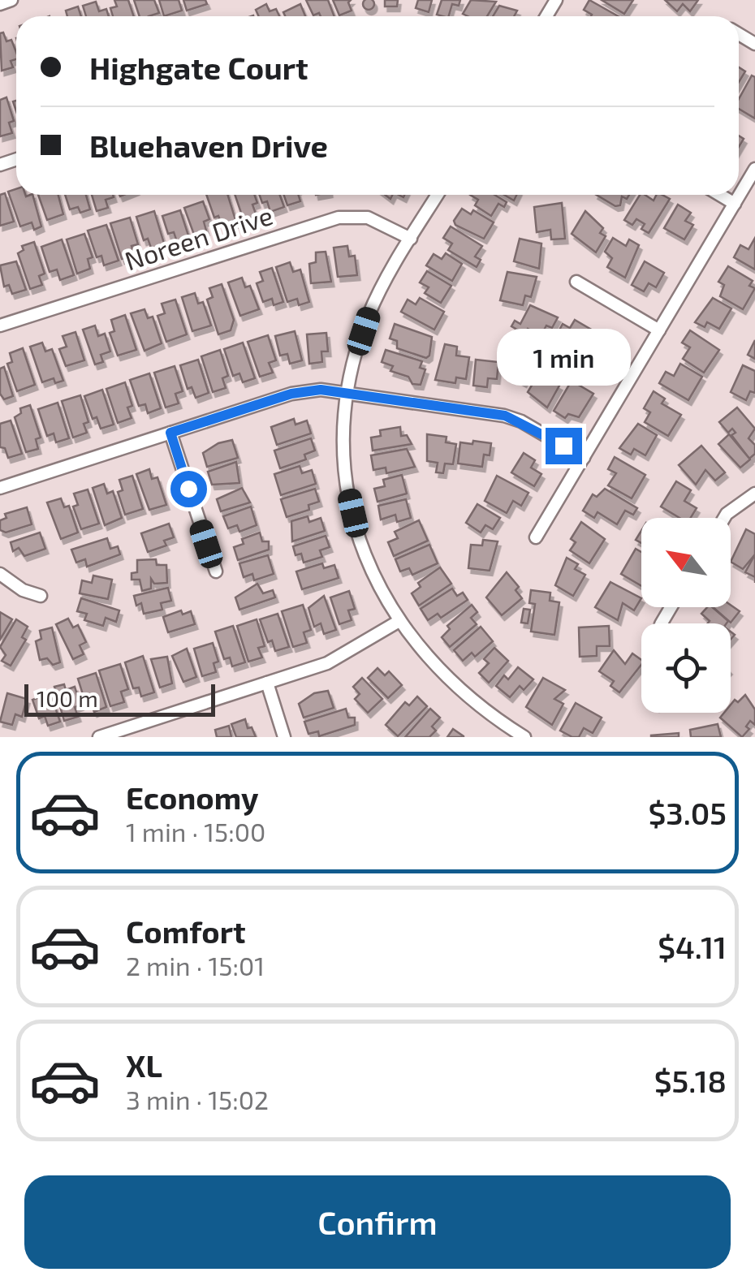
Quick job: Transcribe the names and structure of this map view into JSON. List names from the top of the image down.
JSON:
{
  "streets": {
    "street": ["Noreen Drive"]
  },
  "scale_bar": "100 m",
  "north": "top left",
  "page": {
    "banner": ["Highgate Court", "Bluehaven Drive"],
    "bubble": "1 min",
    "scale": "100 m",
    "list": [
      {
        "name": "Economy",
        "note": "1 min · 15:00",
        "value": "$3.05"
      },
      {
        "name": "Comfort",
        "note": "2 min · 15:01",
        "value": "$4.11"
      },
      {
        "name": "XL",
        "note": "3 min · 15:02",
        "value": "$5.18"
      }
    ],
    "buttons": "Confirm"
  }
}
